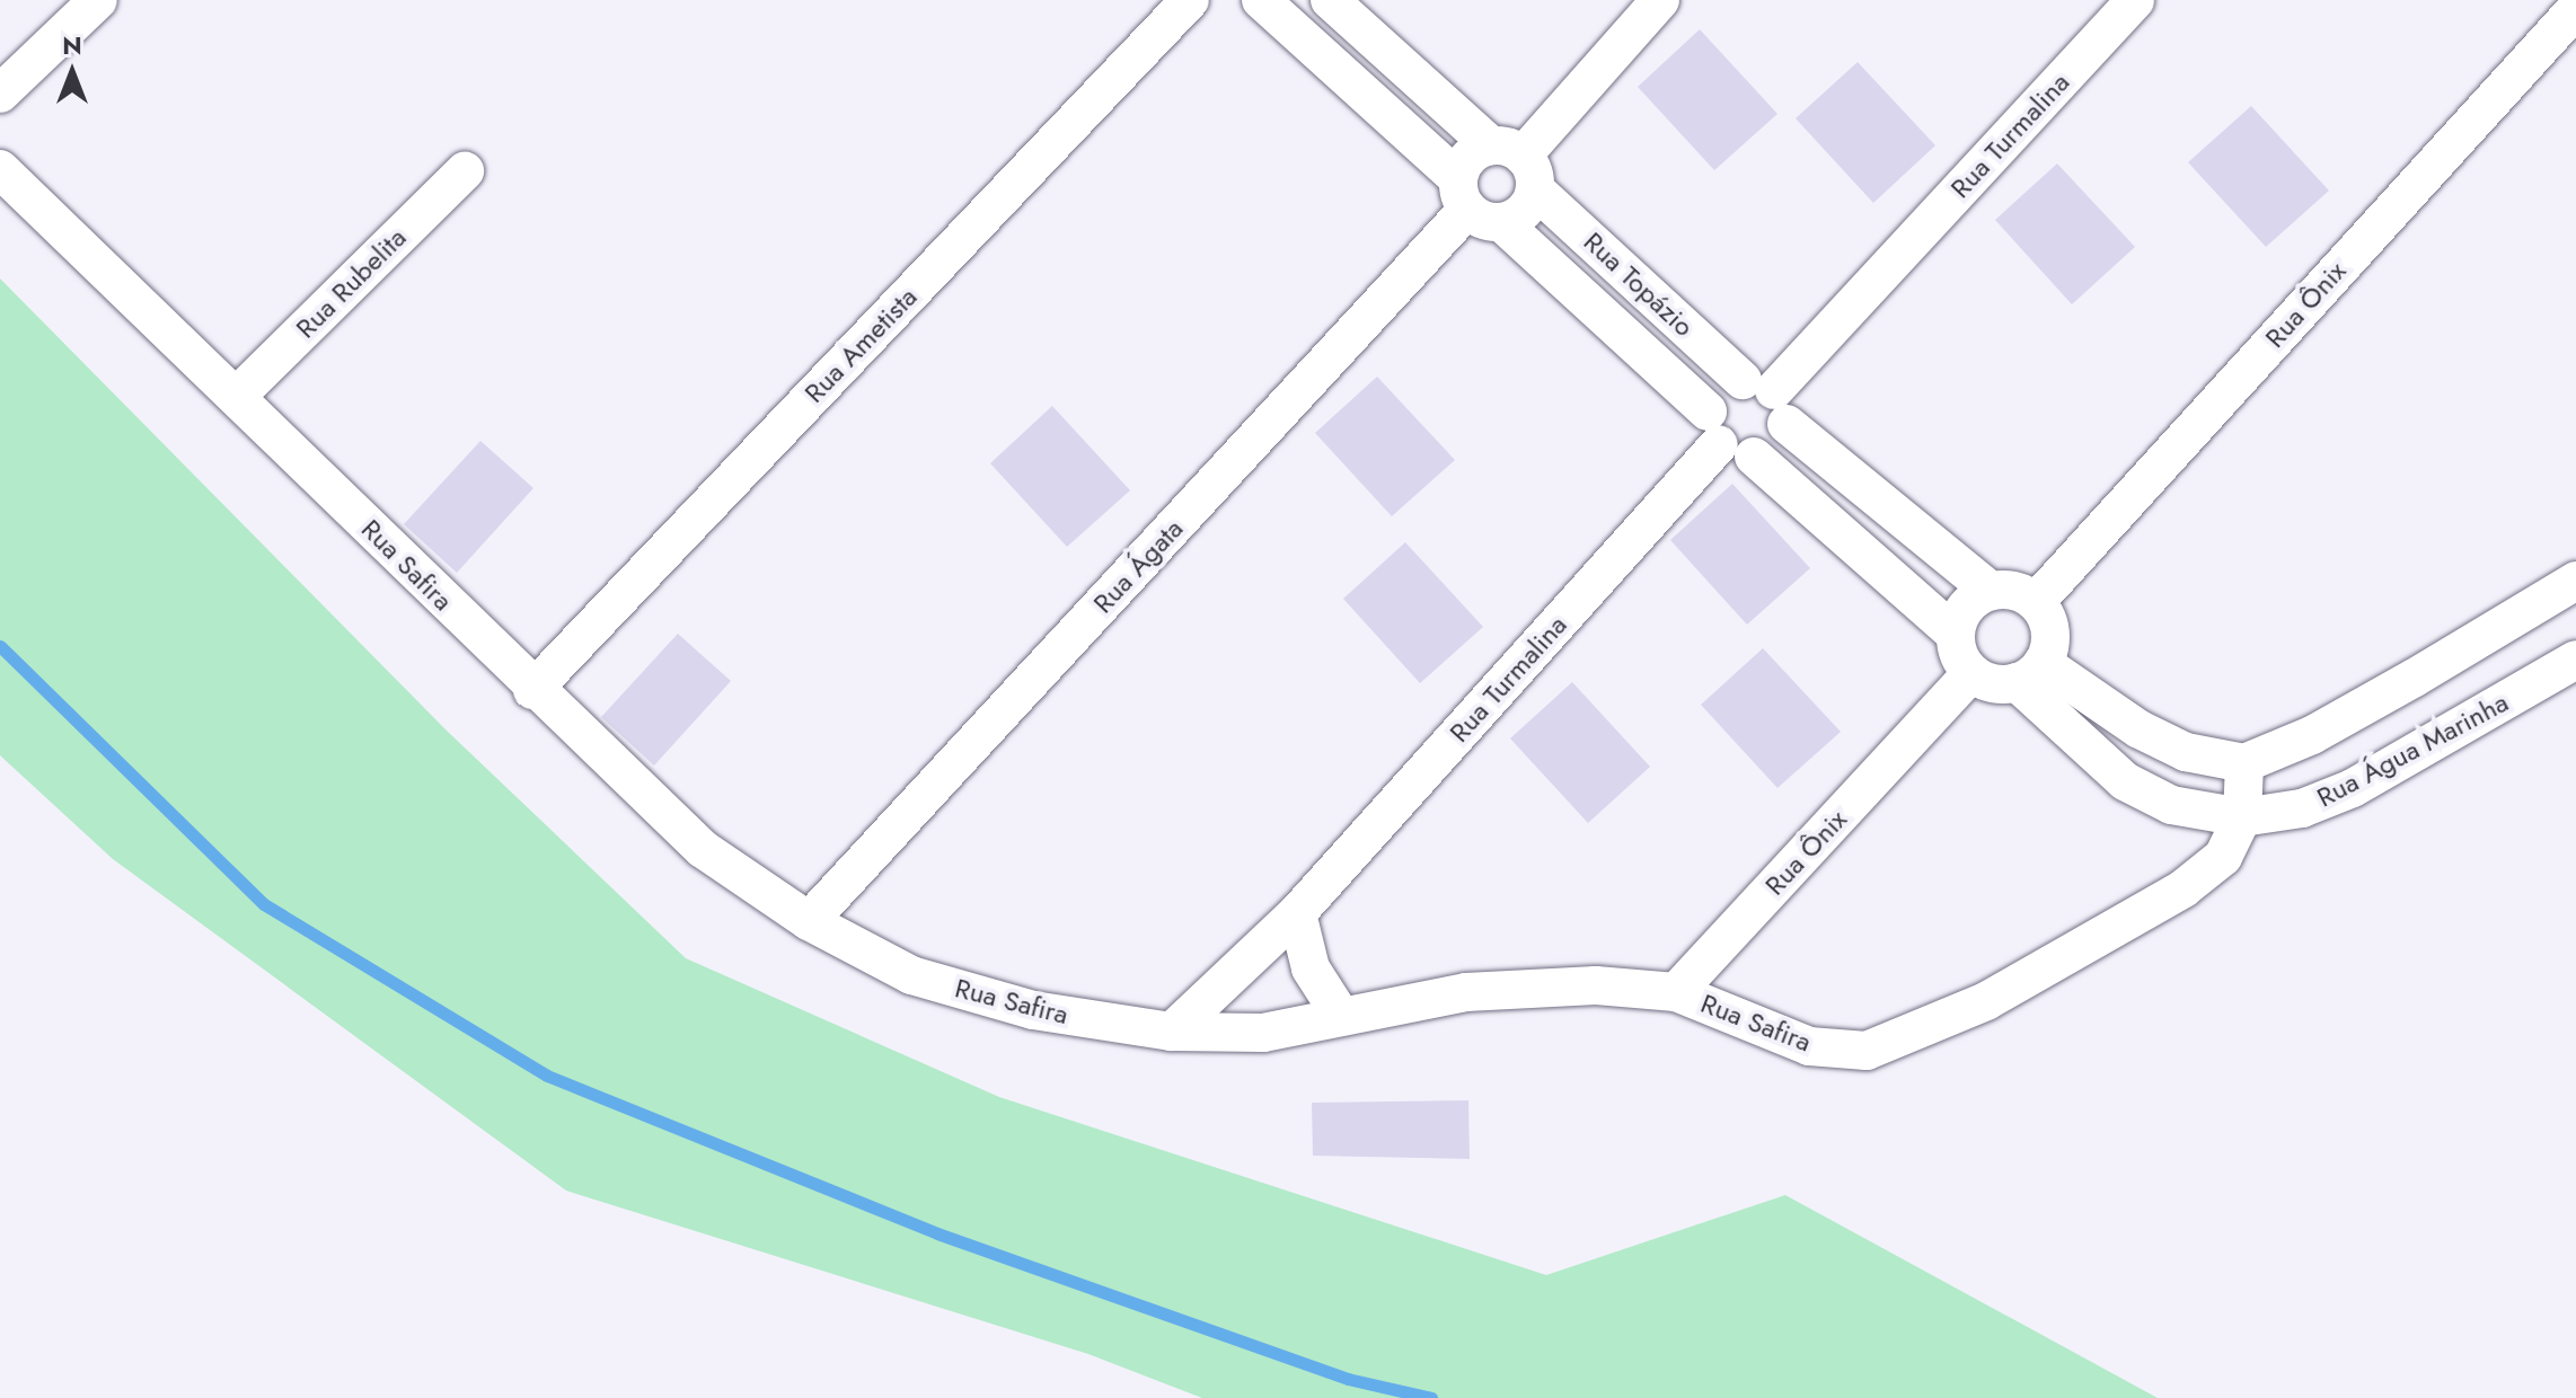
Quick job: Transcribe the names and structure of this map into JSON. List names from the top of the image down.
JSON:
{
  "streets": {
    "street": [
      "Rua Turmalina",
      "Rua Rubelita",
      "Rua Topázio",
      "Rua Ônix",
      "Rua Ametista",
      "Rua Safira",
      "Rua Ágata",
      "Rua Água Marinha"
    ]
  },
  "crossings": [
    ["Rua Turmalina", "Rua Topázio"],
    ["Rua Turmalina", "Rua Safira"],
    ["Rua Rubelita", "Rua Safira"],
    ["Rua Topázio", "Rua Ônix"],
    ["Rua Topázio", "Rua Ágata"],
    ["Rua Topázio", "Rua Água Marinha"],
    ["Rua Ônix", "Rua Safira"],
    ["Rua Ônix", "Rua Água Marinha"],
    ["Rua Ametista", "Rua Safira"],
    ["Rua Safira", "Rua Ágata"],
    ["Rua Safira", "Rua Água Marinha"]
  ],
  "north": "top"
}
